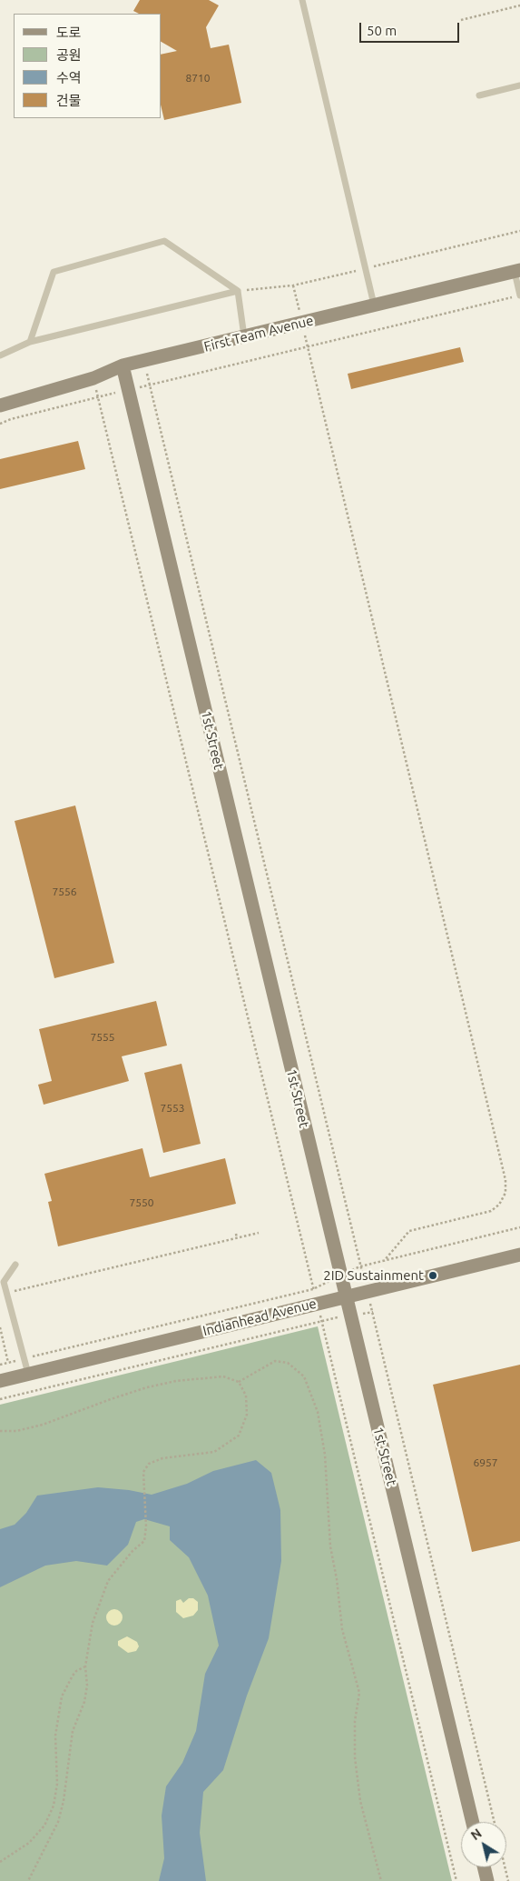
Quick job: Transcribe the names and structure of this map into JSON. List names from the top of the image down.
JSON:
{
  "streets": {
    "main road": ["First Team Avenue", "1st Street", "Indianhead Avenue"]
  },
  "crossings": [
    ["First Team Avenue", "1st Street"],
    ["1st Street", "Indianhead Avenue"]
  ],
  "places": ["2ID Sustainment"],
  "house_numbers": [
    "8710",
    "7556",
    "7555",
    "7553",
    "7550",
    "6957"
  ],
  "legend": [
    "도로",
    "공원",
    "수역",
    "건물"
  ],
  "scale_bar": "50 m",
  "north": "top left"
}
